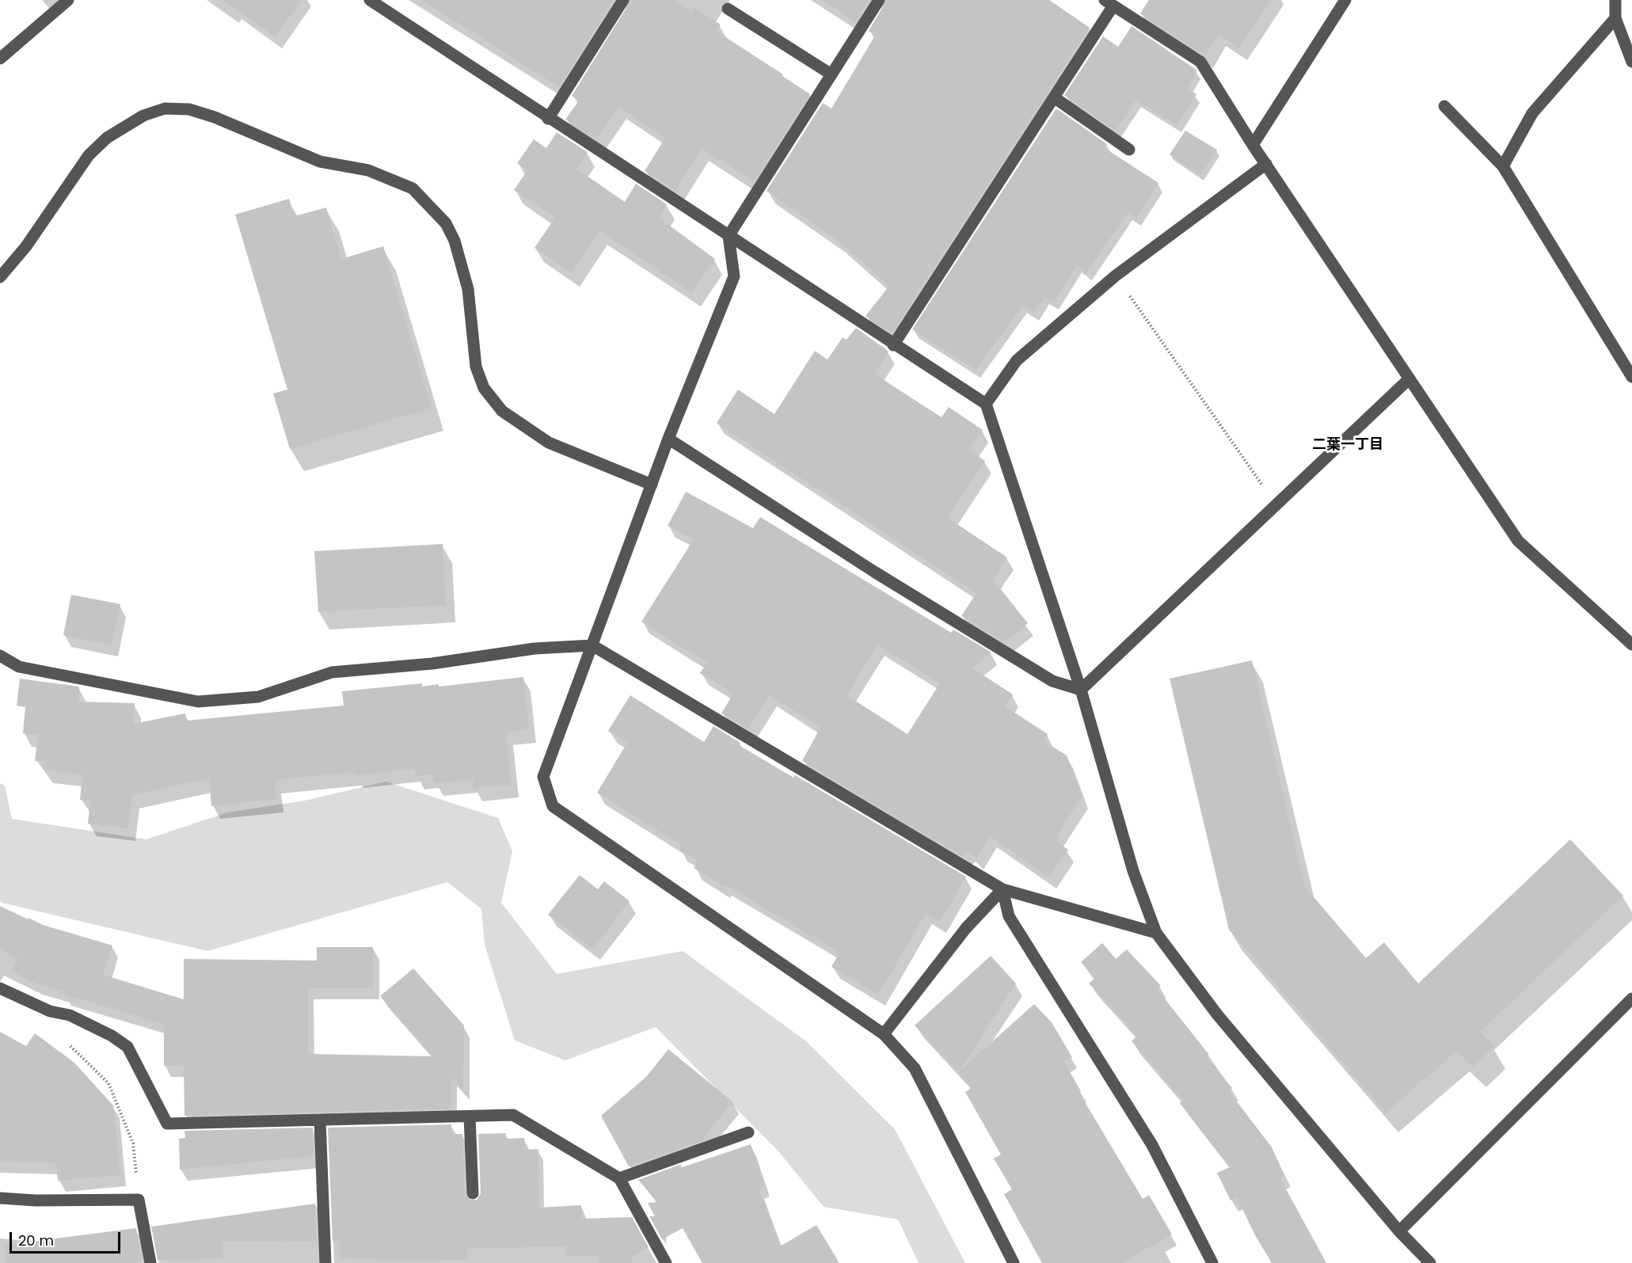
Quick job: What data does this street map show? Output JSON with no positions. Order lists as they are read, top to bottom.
{
  "districts": ["二葉一丁目"],
  "scale_bar": "20 m"
}
